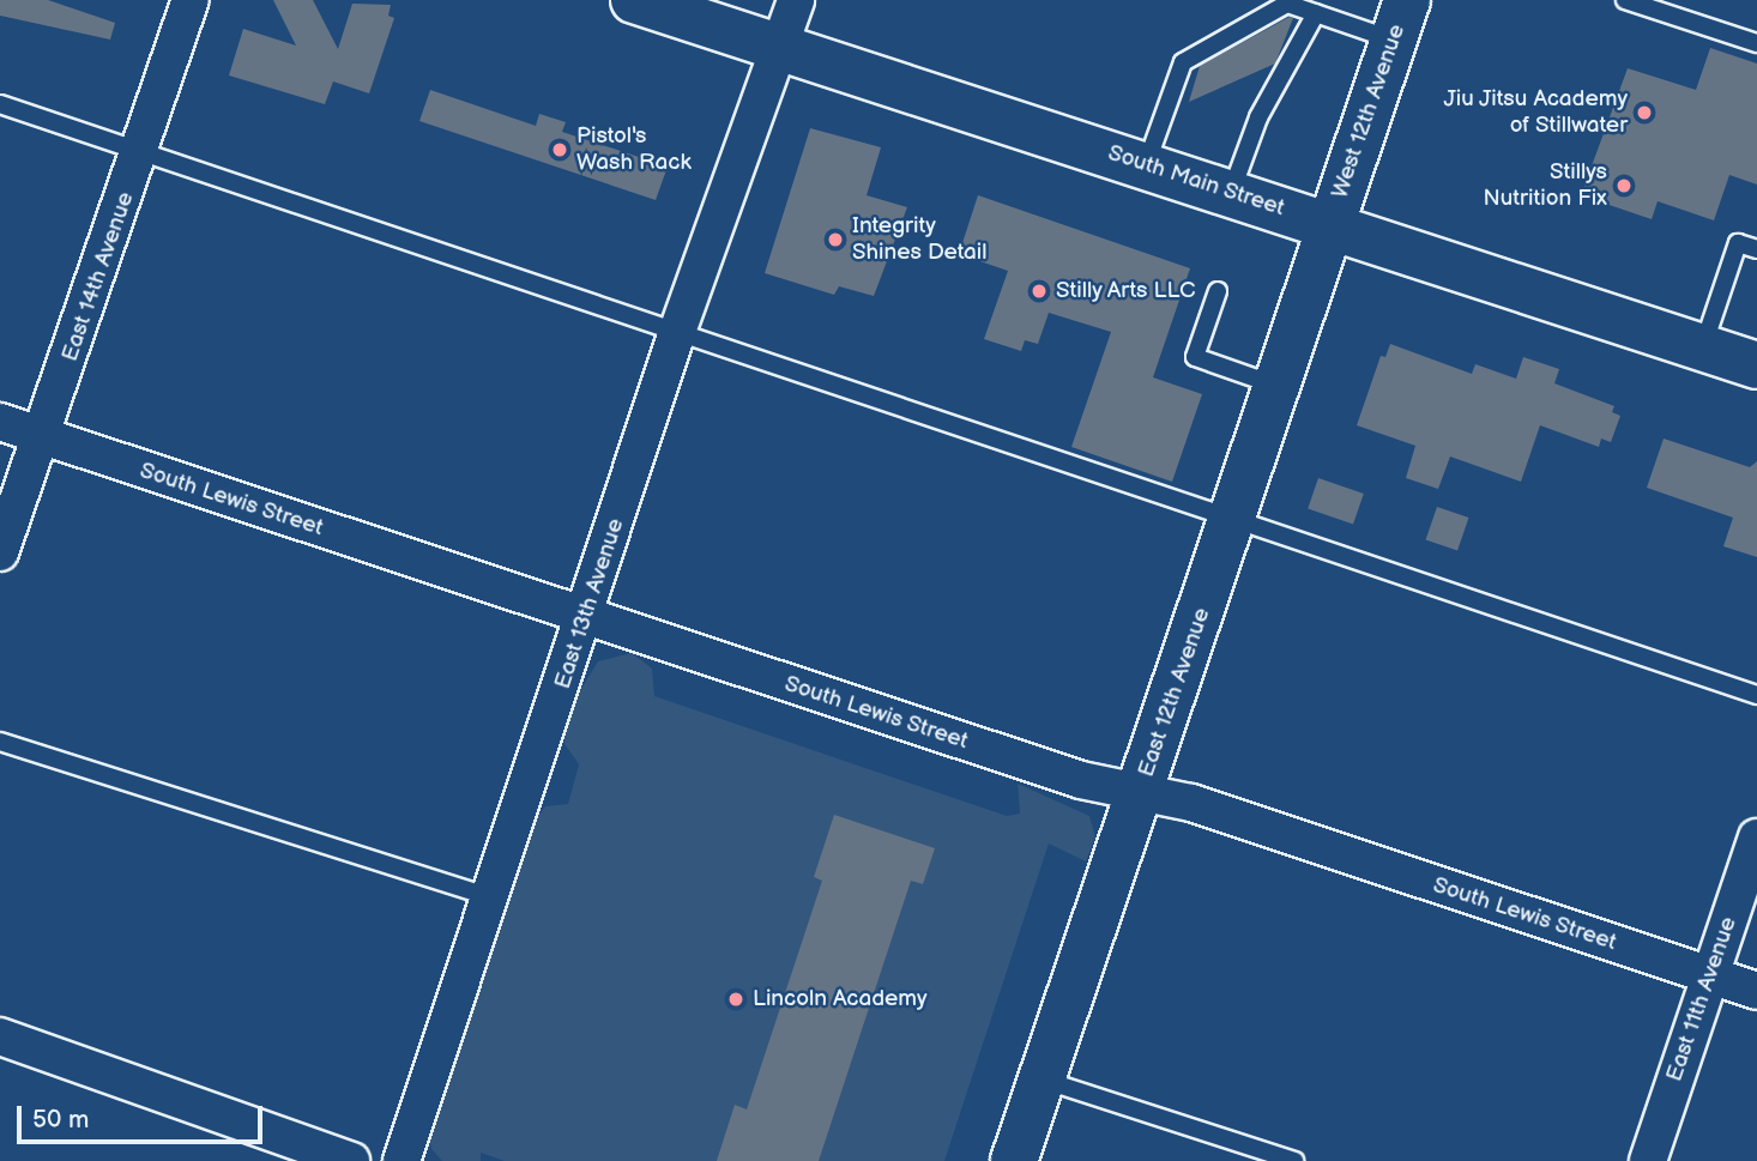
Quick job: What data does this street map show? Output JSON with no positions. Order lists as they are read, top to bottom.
{
  "streets": {
    "main road": ["West 12th Avenue", "South Main Street", "East 12th Avenue"],
    "street": [
      "East 14th Avenue",
      "South Lewis Street",
      "East 13th Avenue",
      "East 11th Avenue"
    ]
  },
  "crossings": [
    ["West 12th Avenue", "South Main Street"],
    ["West 12th Avenue", "East 12th Avenue"],
    ["South Main Street", "East 13th Avenue"],
    ["South Main Street", "East 12th Avenue"],
    ["East 14th Avenue", "South Lewis Street"],
    ["South Lewis Street", "East 13th Avenue"],
    ["South Lewis Street", "East 12th Avenue"],
    ["South Lewis Street", "East 11th Avenue"]
  ],
  "places": [
    "Jiu Jitsu Academy of Stillwater",
    "Pistol's Wash Rack",
    "Stillys Nutrition Fix",
    "Integrity Shines Detail",
    "Stilly Arts LLC",
    "Lincoln Academy"
  ],
  "scale_bar": "50 m"
}
